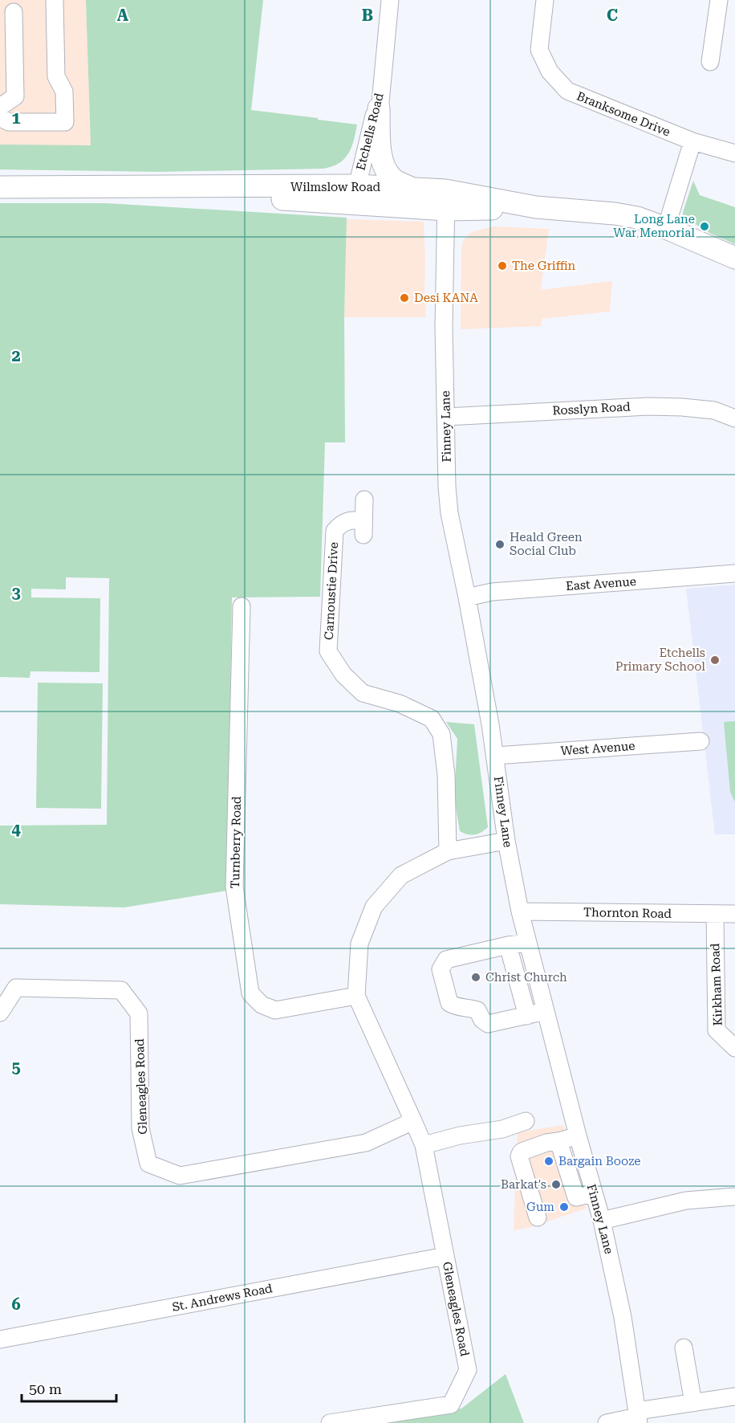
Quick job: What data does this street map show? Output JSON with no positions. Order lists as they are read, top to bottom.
{
  "streets": {
    "main road": ["Wilmslow Road"],
    "street": [
      "Branksome Drive",
      "Etchells Road",
      "Rosslyn Road",
      "Finney Lane",
      "East Avenue",
      "Carnoustie Drive",
      "West Avenue",
      "Turnberry Road",
      "Thornton Road",
      "Kirkham Road",
      "Gleneagles Road",
      "St. Andrews Road"
    ]
  },
  "crossings": [
    ["Etchells Road", "Wilmslow Road"],
    ["Wilmslow Road", "Finney Lane"],
    ["Rosslyn Road", "Finney Lane"],
    ["Finney Lane", "East Avenue"],
    ["Finney Lane", "West Avenue"],
    ["Finney Lane", "Thornton Road"],
    ["Finney Lane", "Gleneagles Road"],
    ["Carnoustie Drive", "Gleneagles Road"],
    ["Turnberry Road", "Gleneagles Road"],
    ["Thornton Road", "Kirkham Road"],
    ["Gleneagles Road", "St. Andrews Road"]
  ],
  "places": [
    "Long Lane War Memorial",
    "The Griffin",
    "Desi KANA",
    "Heald Green Social Club",
    "Etchells Primary School",
    "Christ Church",
    "Bargain Booze",
    "Barkat's",
    "Gum"
  ],
  "scale_bar": "50 m",
  "grid": {
    "columns": ["A", "B", "C"],
    "rows": [
      "1",
      "2",
      "3",
      "4",
      "5",
      "6"
    ]
  }
}
